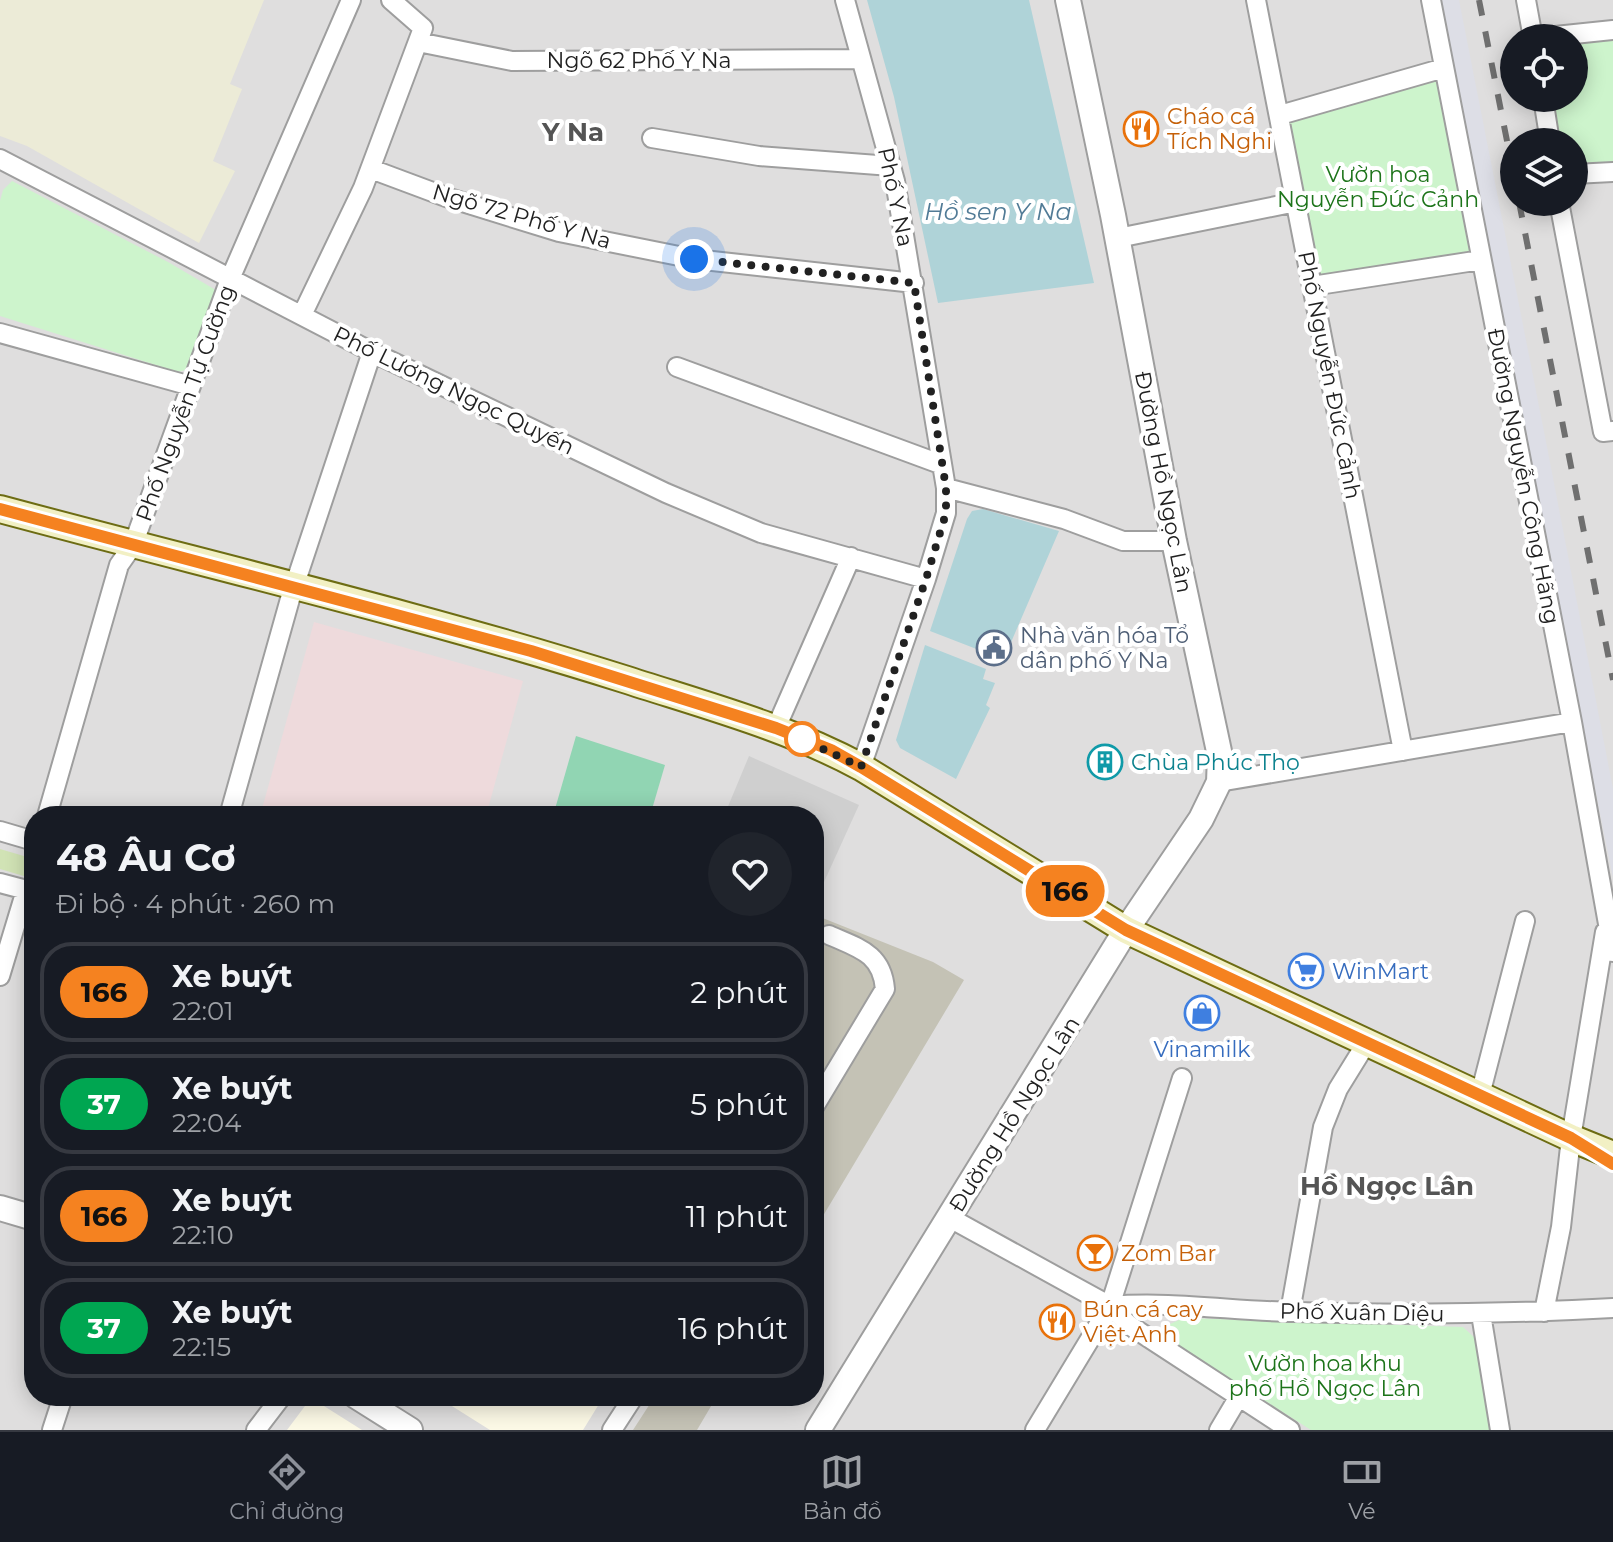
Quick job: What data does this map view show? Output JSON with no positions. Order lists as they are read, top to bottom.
{
  "streets": {
    "street": [
      "Ngõ 62 Phố Y Na",
      "Phố Y Na",
      "Ngõ 72 Phố Y Na",
      "Phố Nguyễn Đức Cảnh",
      "Phố Lương Ngọc Quyến",
      "Phố Nguyễn Tự Cường",
      "Đường Nguyễn Công Hãng",
      "Đường Hồ Ngọc Lân",
      "Phố Xuân Diệu"
    ]
  },
  "crossings": [
    ["Ngõ 62 Phố Y Na", "Phố Y Na"],
    ["Phố Y Na", "Ngõ 72 Phố Y Na"],
    ["Phố Y Na", "Phố Lương Ngọc Quyến"],
    ["Phố Lương Ngọc Quyến", "Phố Nguyễn Tự Cường"]
  ],
  "districts": ["Y Na", "Hồ Ngọc Lân"],
  "water": ["Hồ sen Y Na"],
  "parks": ["Vườn hoa Nguyễn Đức Cảnh", "Vườn hoa khu phố Hồ Ngọc Lân"],
  "places": {
    "restaurant": ["Cháo cá Tích Nghi", "Bún cá cay Việt Anh"],
    "public building": ["Nhà văn hóa Tổ dân phố Y Na"],
    "building": ["Chùa Phúc Thọ"],
    "supermarket": ["WinMart"],
    "shop": ["Vinamilk"],
    "bar": ["Zom Bar"]
  },
  "lines": ["bus line 166"],
  "page": {
    "on_map": "166",
    "heading": ["48 Âu Cơ", "Đi bộ · 4 phút · 260 m"],
    "list": [
      {
        "mark": "166",
        "name": "Xe buýt",
        "note": "22:01",
        "value": "2 phút"
      },
      {
        "mark": "37",
        "name": "Xe buýt",
        "note": "22:04",
        "value": "5 phút"
      },
      {
        "mark": "166",
        "name": "Xe buýt",
        "note": "22:10",
        "value": "11 phút"
      },
      {
        "mark": "37",
        "name": "Xe buýt",
        "note": "22:15",
        "value": "16 phút"
      }
    ],
    "tabs": ["Chỉ đường", "Bản đồ", "Vé"]
  }
}
